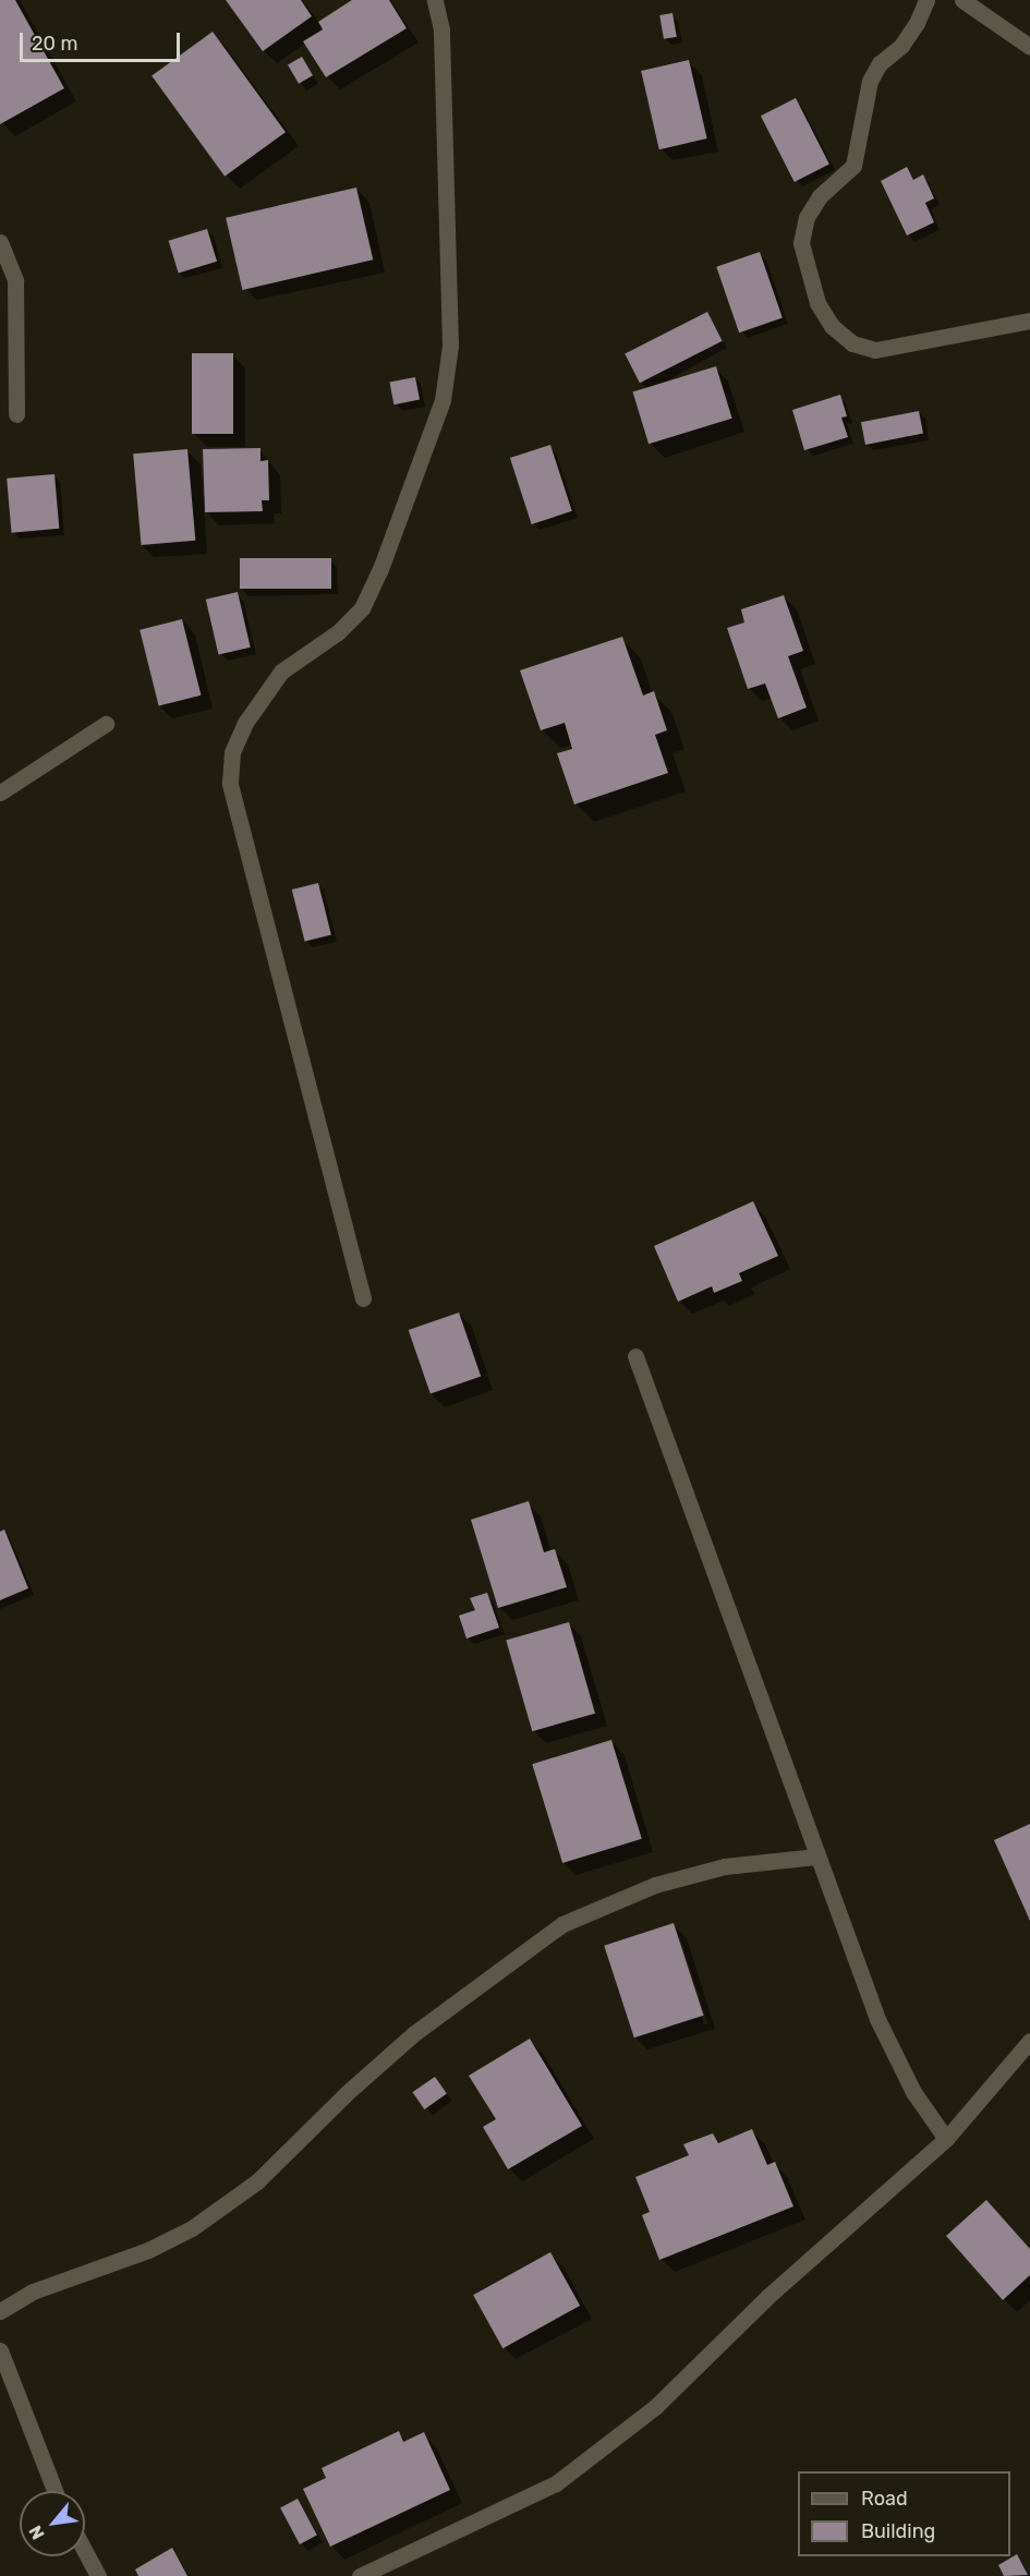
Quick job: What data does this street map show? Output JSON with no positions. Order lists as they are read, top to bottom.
{
  "legend": ["Road", "Building"],
  "scale_bar": "20 m",
  "north": "bottom left"
}
